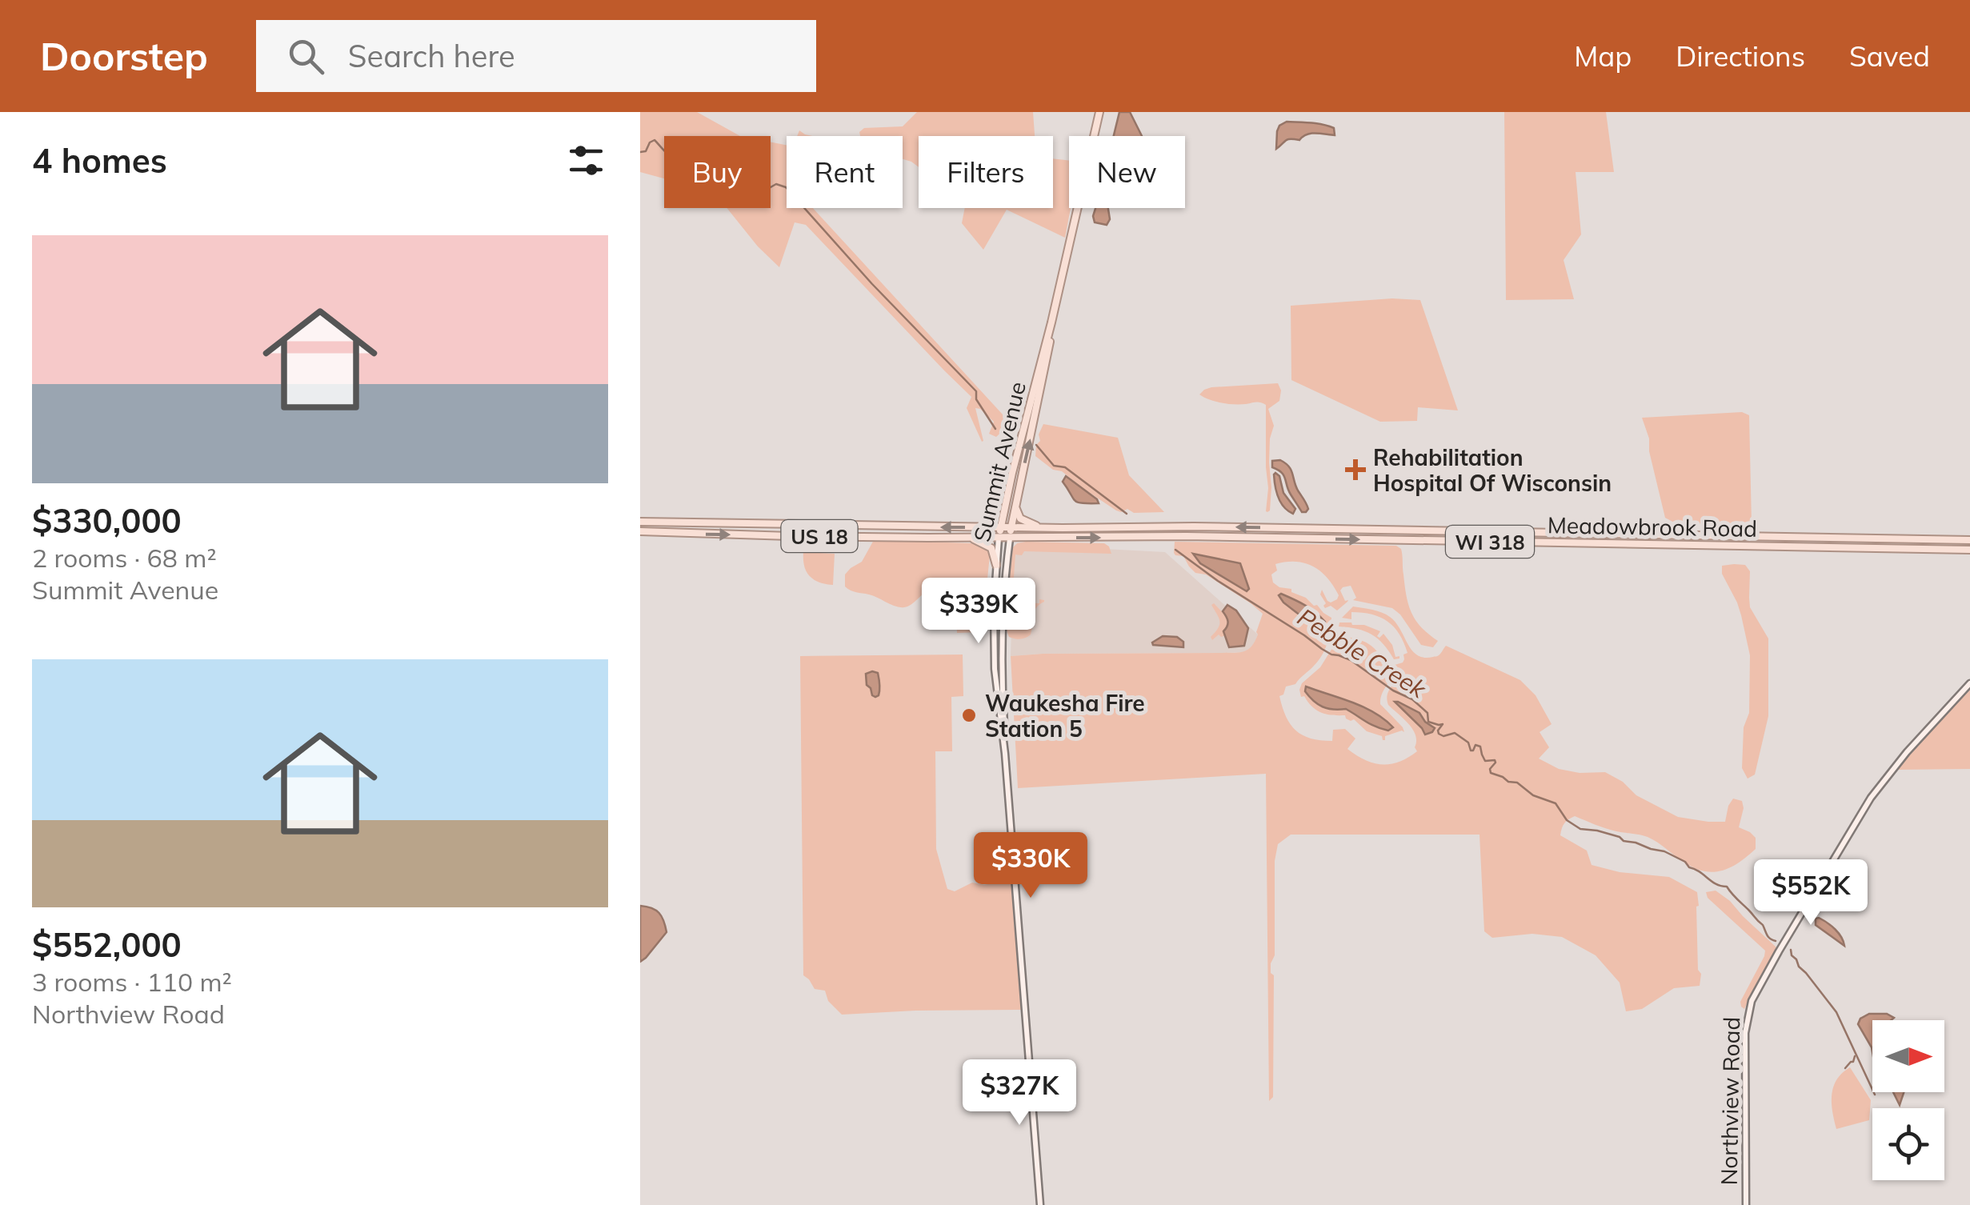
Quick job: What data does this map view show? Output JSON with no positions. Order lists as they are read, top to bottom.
{
  "streets": {
    "main road": [
      "Summit Avenue",
      "Meadowbrook Road",
      "US 18",
      "WI 318",
      "Northview Road"
    ]
  },
  "crossings": [
    ["Summit Avenue", "Meadowbrook Road"],
    ["Summit Avenue", "US 18"],
    ["Meadowbrook Road", "US 18"]
  ],
  "water": ["Pebble Creek"],
  "places": {
    "health": ["Rehabilitation Hospital Of Wisconsin"],
    "other": ["Waukesha Fire Station 5"]
  },
  "north": "right",
  "page": {
    "header": "Doorstep",
    "search": "Search here",
    "nav": ["Map", "Directions", "Saved"],
    "heading": "4 homes",
    "chip": [
      "Buy",
      "Rent",
      "Filters",
      "New"
    ],
    "list": [
      {
        "name": "$330,000",
        "note": "2 rooms · 68 m² · Summit Avenue"
      },
      {
        "name": "$552,000",
        "note": "3 rooms · 110 m² · Northview Road"
      }
    ],
    "price": [
      "$339K",
      "$330K",
      "$552K",
      "$327K"
    ]
  }
}
